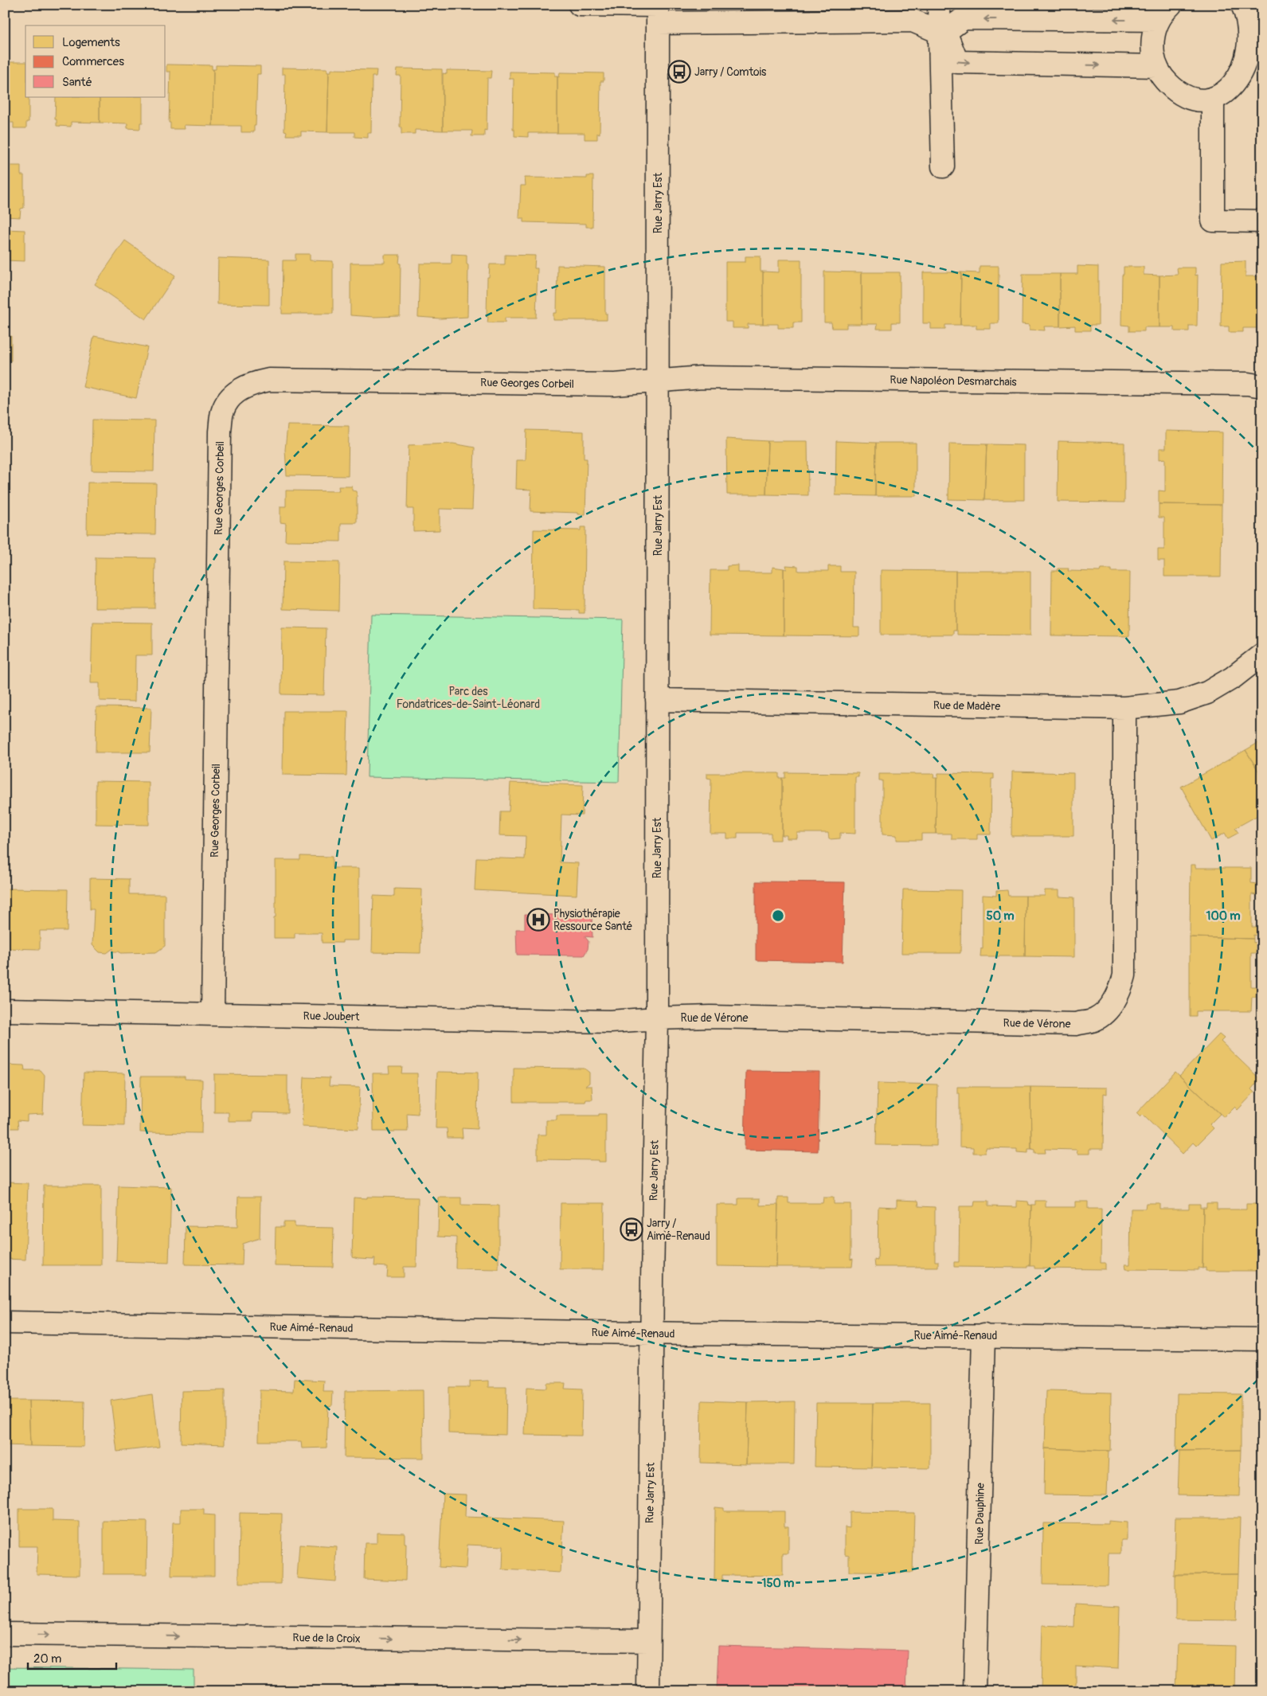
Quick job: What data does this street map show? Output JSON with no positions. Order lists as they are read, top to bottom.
{
  "streets": {
    "street": [
      "Rue Jarry Est",
      "Rue Napoléon Desmarchais",
      "Rue Georges Corbeil",
      "Rue de Madère",
      "Rue Joubert",
      "Rue de Vérone",
      "Rue Aimé-Renaud",
      "Rue Dauphine",
      "Rue de la Croix"
    ]
  },
  "crossings": [
    ["Rue Jarry Est", "Rue Napoléon Desmarchais"],
    ["Rue Jarry Est", "Rue Georges Corbeil"],
    ["Rue Jarry Est", "Rue de Madère"],
    ["Rue Jarry Est", "Rue Joubert"],
    ["Rue Jarry Est", "Rue de Vérone"],
    ["Rue Jarry Est", "Rue Aimé-Renaud"],
    ["Rue Jarry Est", "Rue de la Croix"],
    ["Rue Napoléon Desmarchais", "Rue Georges Corbeil"],
    ["Rue Georges Corbeil", "Rue Joubert"],
    ["Rue de Madère", "Rue de Vérone"],
    ["Rue Joubert", "Rue de Vérone"],
    ["Rue Aimé-Renaud", "Rue Dauphine"]
  ],
  "one_way": ["Rue de la Croix"],
  "parks": ["Parc des Fondatrices-de-Saint-Léonard"],
  "places": {
    "bus stop": ["Jarry / Comtois", "Jarry / Aimé-Renaud"],
    "hospital": ["Physiothérapie Ressource Santé"]
  },
  "legend": ["Logements", "Commerces", "Santé"],
  "scale_bar": "20 m",
  "rings": ["50 m", "100 m", "150 m"]
}
